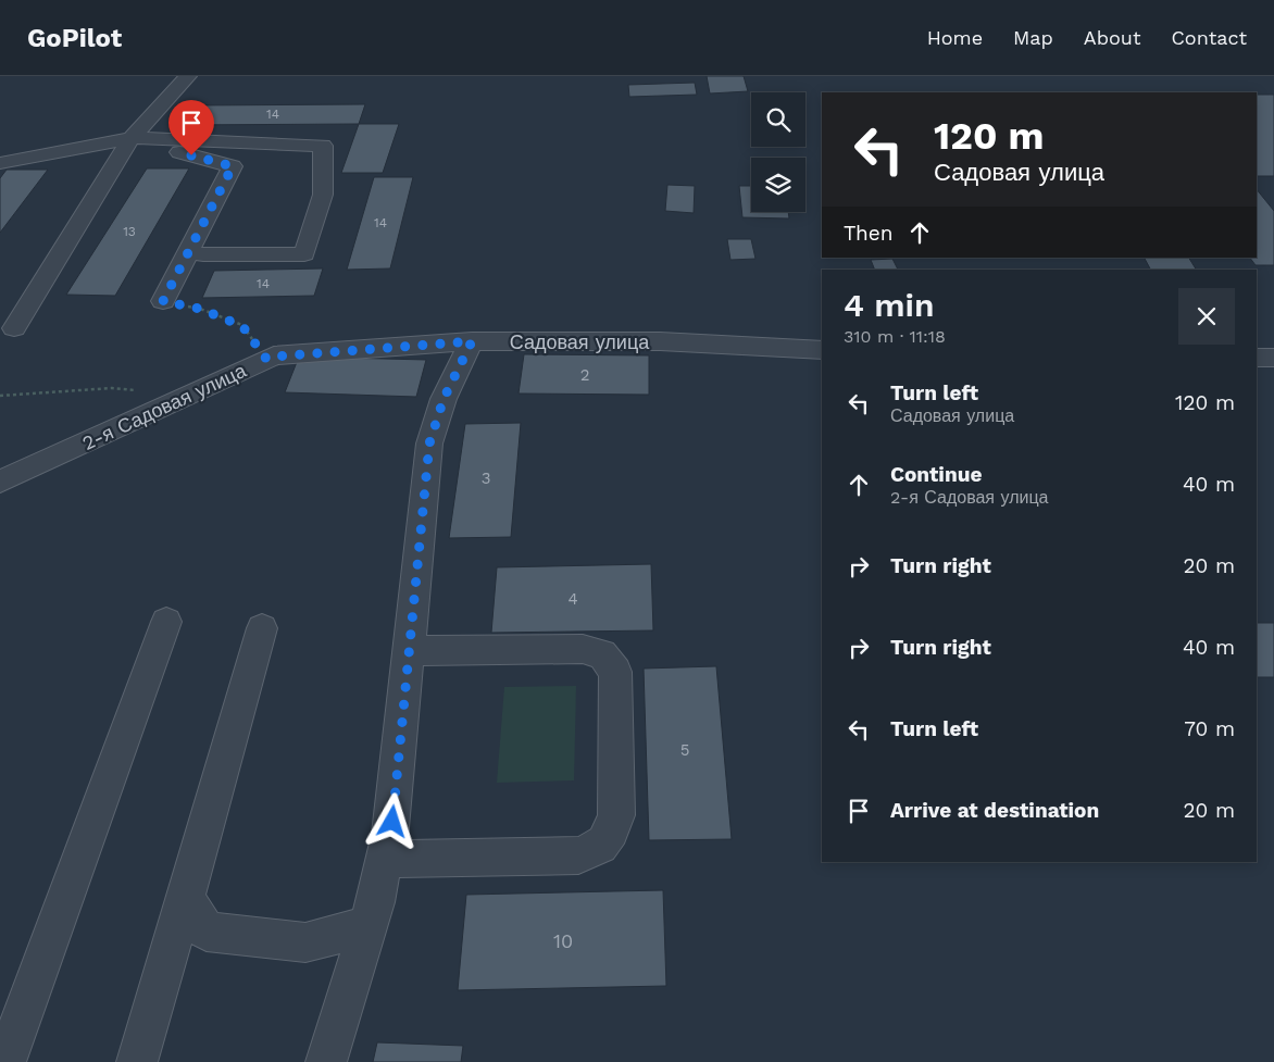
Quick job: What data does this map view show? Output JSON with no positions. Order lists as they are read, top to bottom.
{
  "streets": {
    "street": ["Садовая улица", "2-я Садовая улица"]
  },
  "crossings": [
    ["Садовая улица", "2-я Садовая улица"]
  ],
  "house_numbers": [
    "14",
    "14",
    "13",
    "14",
    "2",
    "3",
    "4",
    "5",
    "10"
  ],
  "page": {
    "header": "GoPilot",
    "nav": [
      "Home",
      "Map",
      "About",
      "Contact"
    ],
    "turn": ["120 m", "Садовая улица"],
    "then": "Then",
    "heading": ["4 min", "310 m · 11:18"],
    "list": [
      {
        "name": "Turn left",
        "note": "Садовая улица",
        "value": "120 m"
      },
      {
        "name": "Continue",
        "note": "2-я Садовая улица",
        "value": "40 m"
      },
      {
        "name": "Turn right",
        "value": "20 m"
      },
      {
        "name": "Turn right",
        "value": "40 m"
      },
      {
        "name": "Turn left",
        "value": "70 m"
      },
      {
        "name": "Arrive at destination",
        "value": "20 m"
      }
    ]
  }
}
